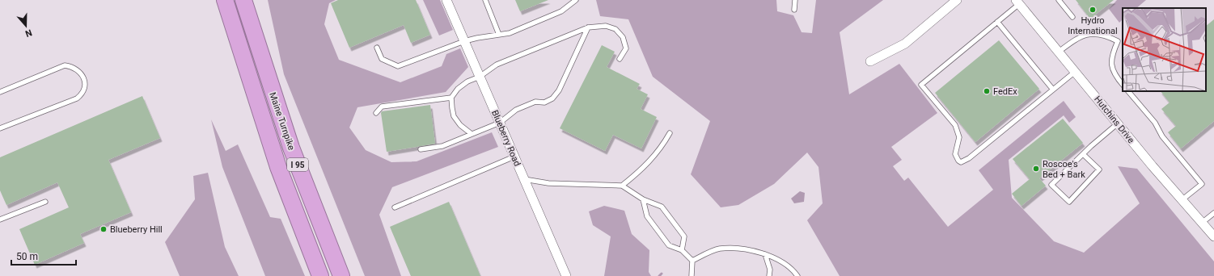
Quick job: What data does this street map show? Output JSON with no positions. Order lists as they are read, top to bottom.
{
  "streets": {
    "highway": ["Maine Turnpike", "I 95"],
    "street": ["Hutchins Drive", "Blueberry Road"]
  },
  "places": [
    "Hydro International",
    "FedEx",
    "Roscoe's Bed + Bark",
    "Blueberry Hill"
  ],
  "scale_bar": "50 m",
  "north": "bottom"
}
